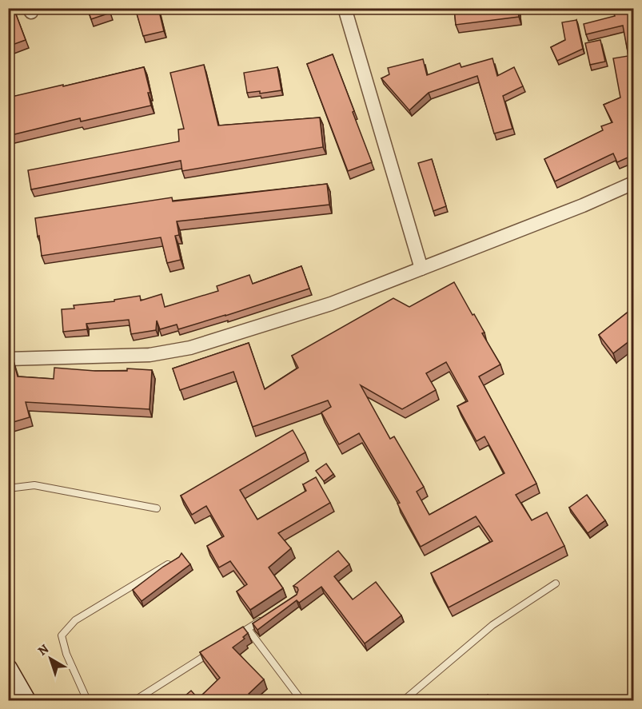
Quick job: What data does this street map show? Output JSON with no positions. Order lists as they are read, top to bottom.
{
  "north": "top left"
}
